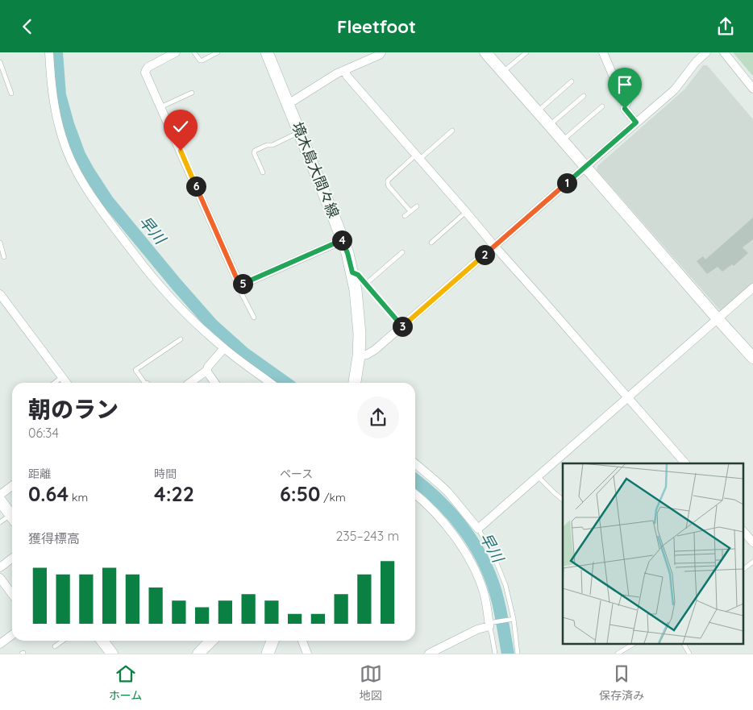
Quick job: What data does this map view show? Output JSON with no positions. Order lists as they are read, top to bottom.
{
  "streets": {
    "main road": ["境木島大間々線"]
  },
  "water": ["早川"],
  "page": {
    "header": "Fleetfoot",
    "pins": [
      "1",
      "6",
      "4",
      "2",
      "5",
      "3"
    ],
    "heading": ["朝のラン", "06:34"],
    "stats": [
      ["距離", "0.64 km"],
      ["時間", "4:22"],
      ["ペース", "6:50 /km"]
    ],
    "chart": ["獲得標高", "235–243 m"],
    "tabs": ["ホーム", "地図", "保存済み"]
  }
}
